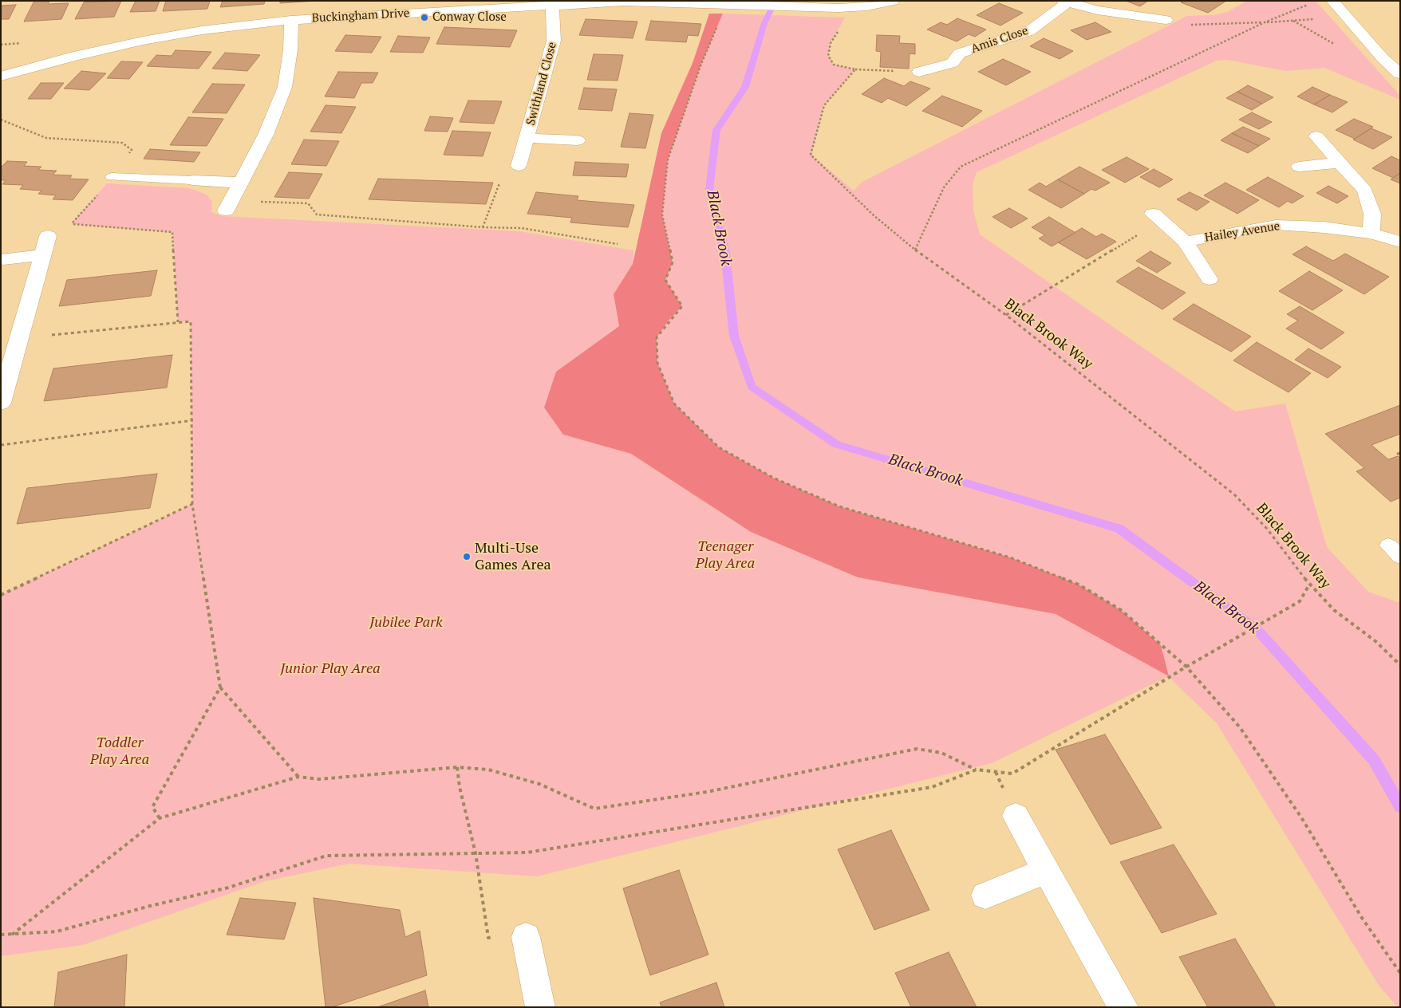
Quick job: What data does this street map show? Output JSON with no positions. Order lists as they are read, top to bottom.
{
  "streets": {
    "street": [
      "Buckingham Drive",
      "Amis Close",
      "Swithland Close",
      "Hailey Avenue"
    ],
    "path": ["Black Brook Way"]
  },
  "crossings": [
    ["Buckingham Drive", "Swithland Close"]
  ],
  "water": ["Black Brook"],
  "parks": [
    "Teenager Play Area",
    "Jubilee Park",
    "Junior Play Area",
    "Toddler Play Area"
  ],
  "places": ["Conway Close", "Multi-Use Games Area"]
}
